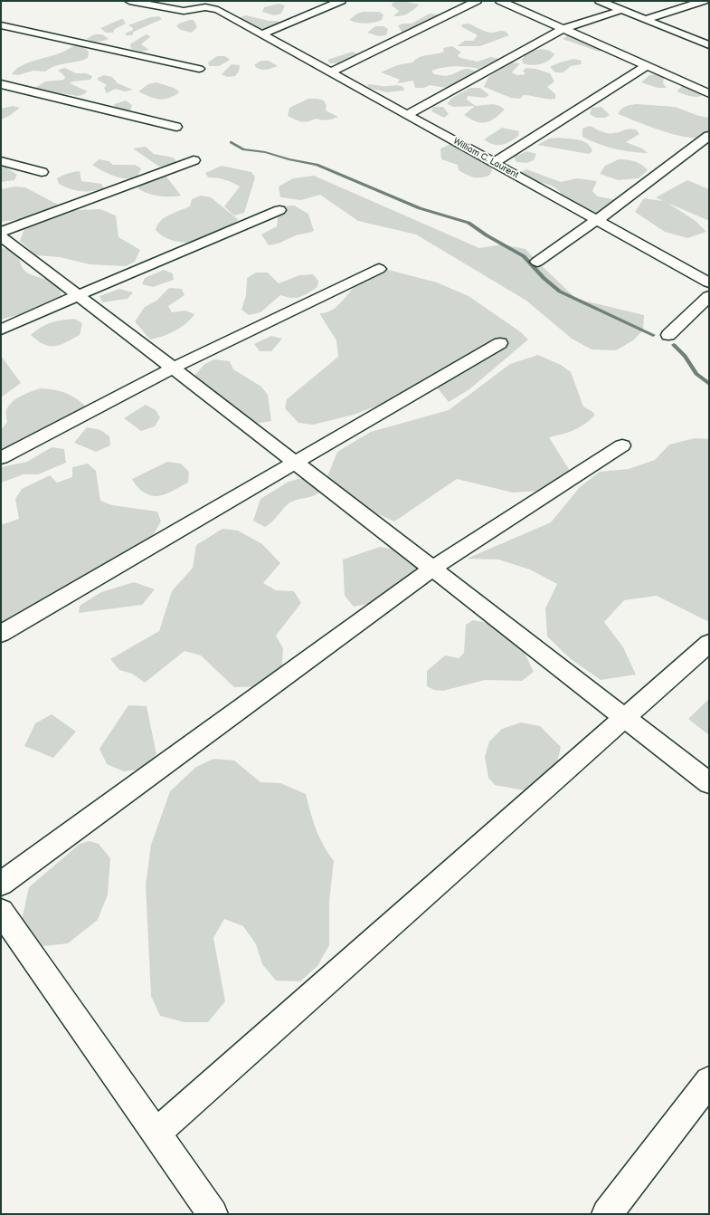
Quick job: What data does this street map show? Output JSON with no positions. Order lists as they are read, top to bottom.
{
  "streets": {
    "street": ["William C. Laurent"]
  }
}
